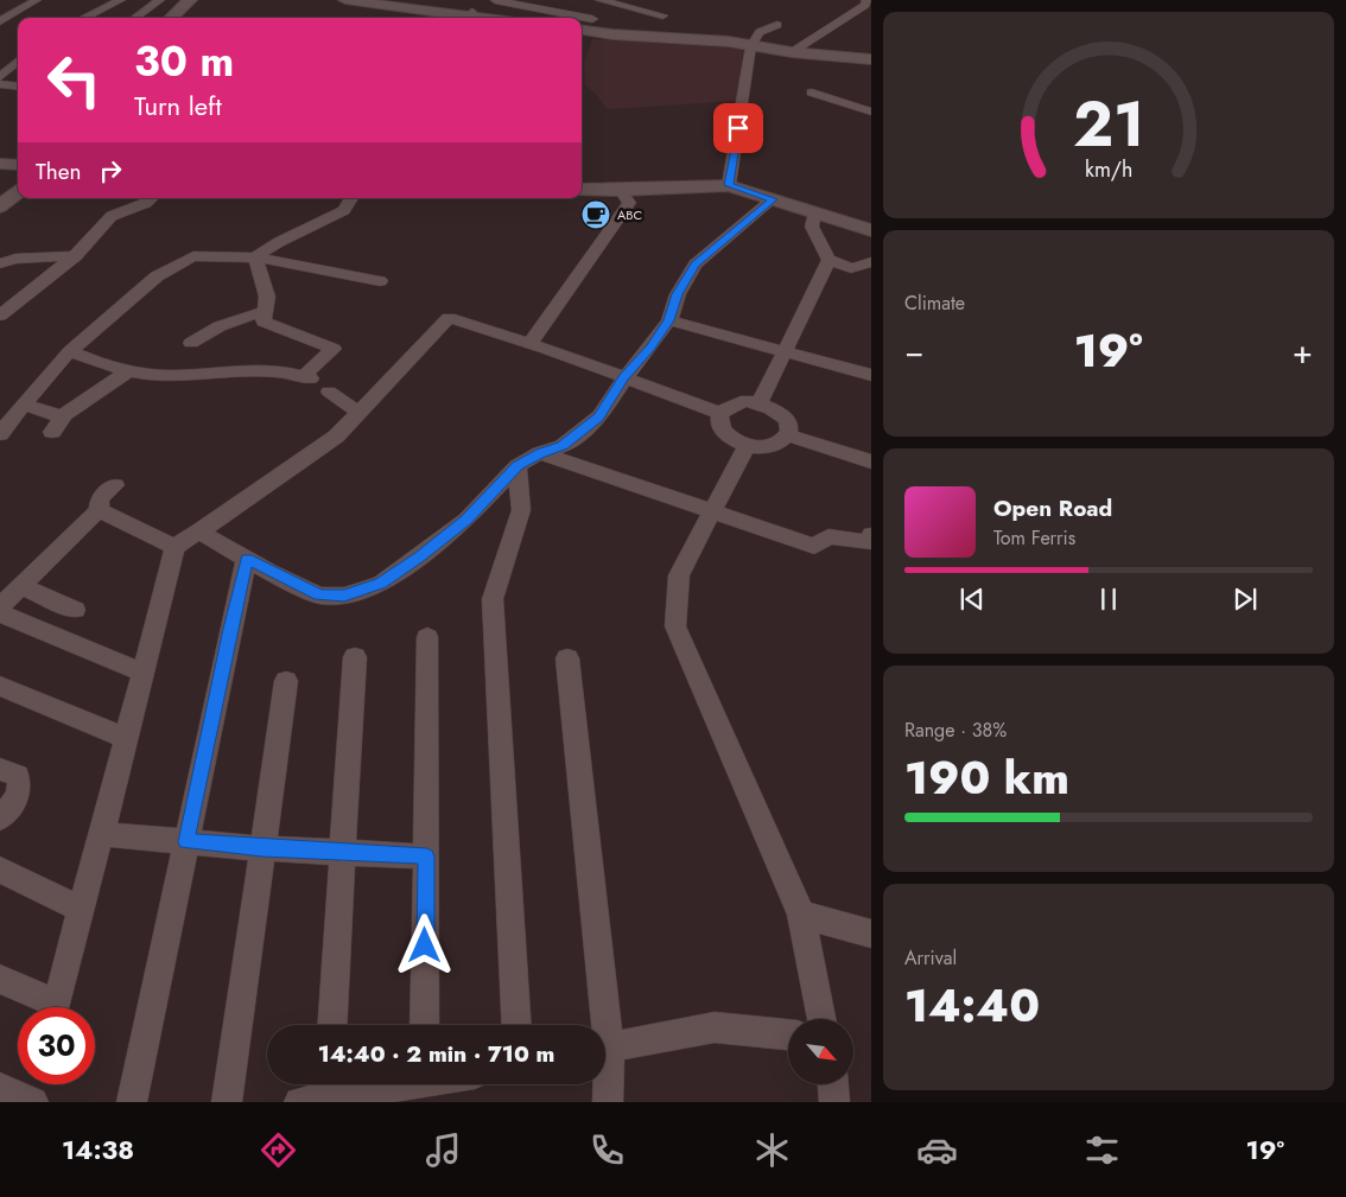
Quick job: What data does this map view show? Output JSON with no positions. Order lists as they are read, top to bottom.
{
  "places": {
    "cafe": ["ABC"]
  },
  "north": "bottom right",
  "page": {
    "turn": ["30 m", "Turn left"],
    "then": "Then",
    "tile": [
      "Climate",
      ["Range · 38%", "190 km"],
      ["Arrival", "14:40"]
    ],
    "heat": ["−", "19°", "+"],
    "song": ["Open Road", "Tom Ferris"],
    "limit": "30",
    "trip": "14:40 · 2 min · 710 m",
    "tabs": ["14:38", "19°"],
    "gauge": ["21", "km/h"]
  }
}
